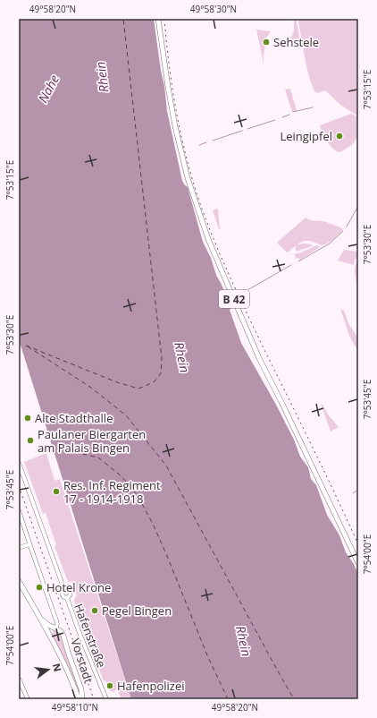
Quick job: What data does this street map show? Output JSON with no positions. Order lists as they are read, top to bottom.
{
  "streets": {
    "main road": ["B 42", "Vorstadt"],
    "street": ["Hafenstraße"]
  },
  "water": ["Rhein", "Nahe"],
  "places": [
    "Sehstele",
    "Leingipfel",
    "Alte Stadthalle",
    "Paulaner Biergarten am Palais Bingen",
    "Res. Inf. Regiment 17 - 1914-1918",
    "Hotel Krone",
    "Pegel Bingen",
    "Hafenpolizei"
  ],
  "north": "right",
  "coordinates": [
    "49°58'20\"N",
    "49°58'30\"N",
    "7°53'15\"E",
    "7°53'30\"E",
    "7°53'45\"E",
    "7°54'00\"E",
    "49°58'10\"N"
  ]
}
